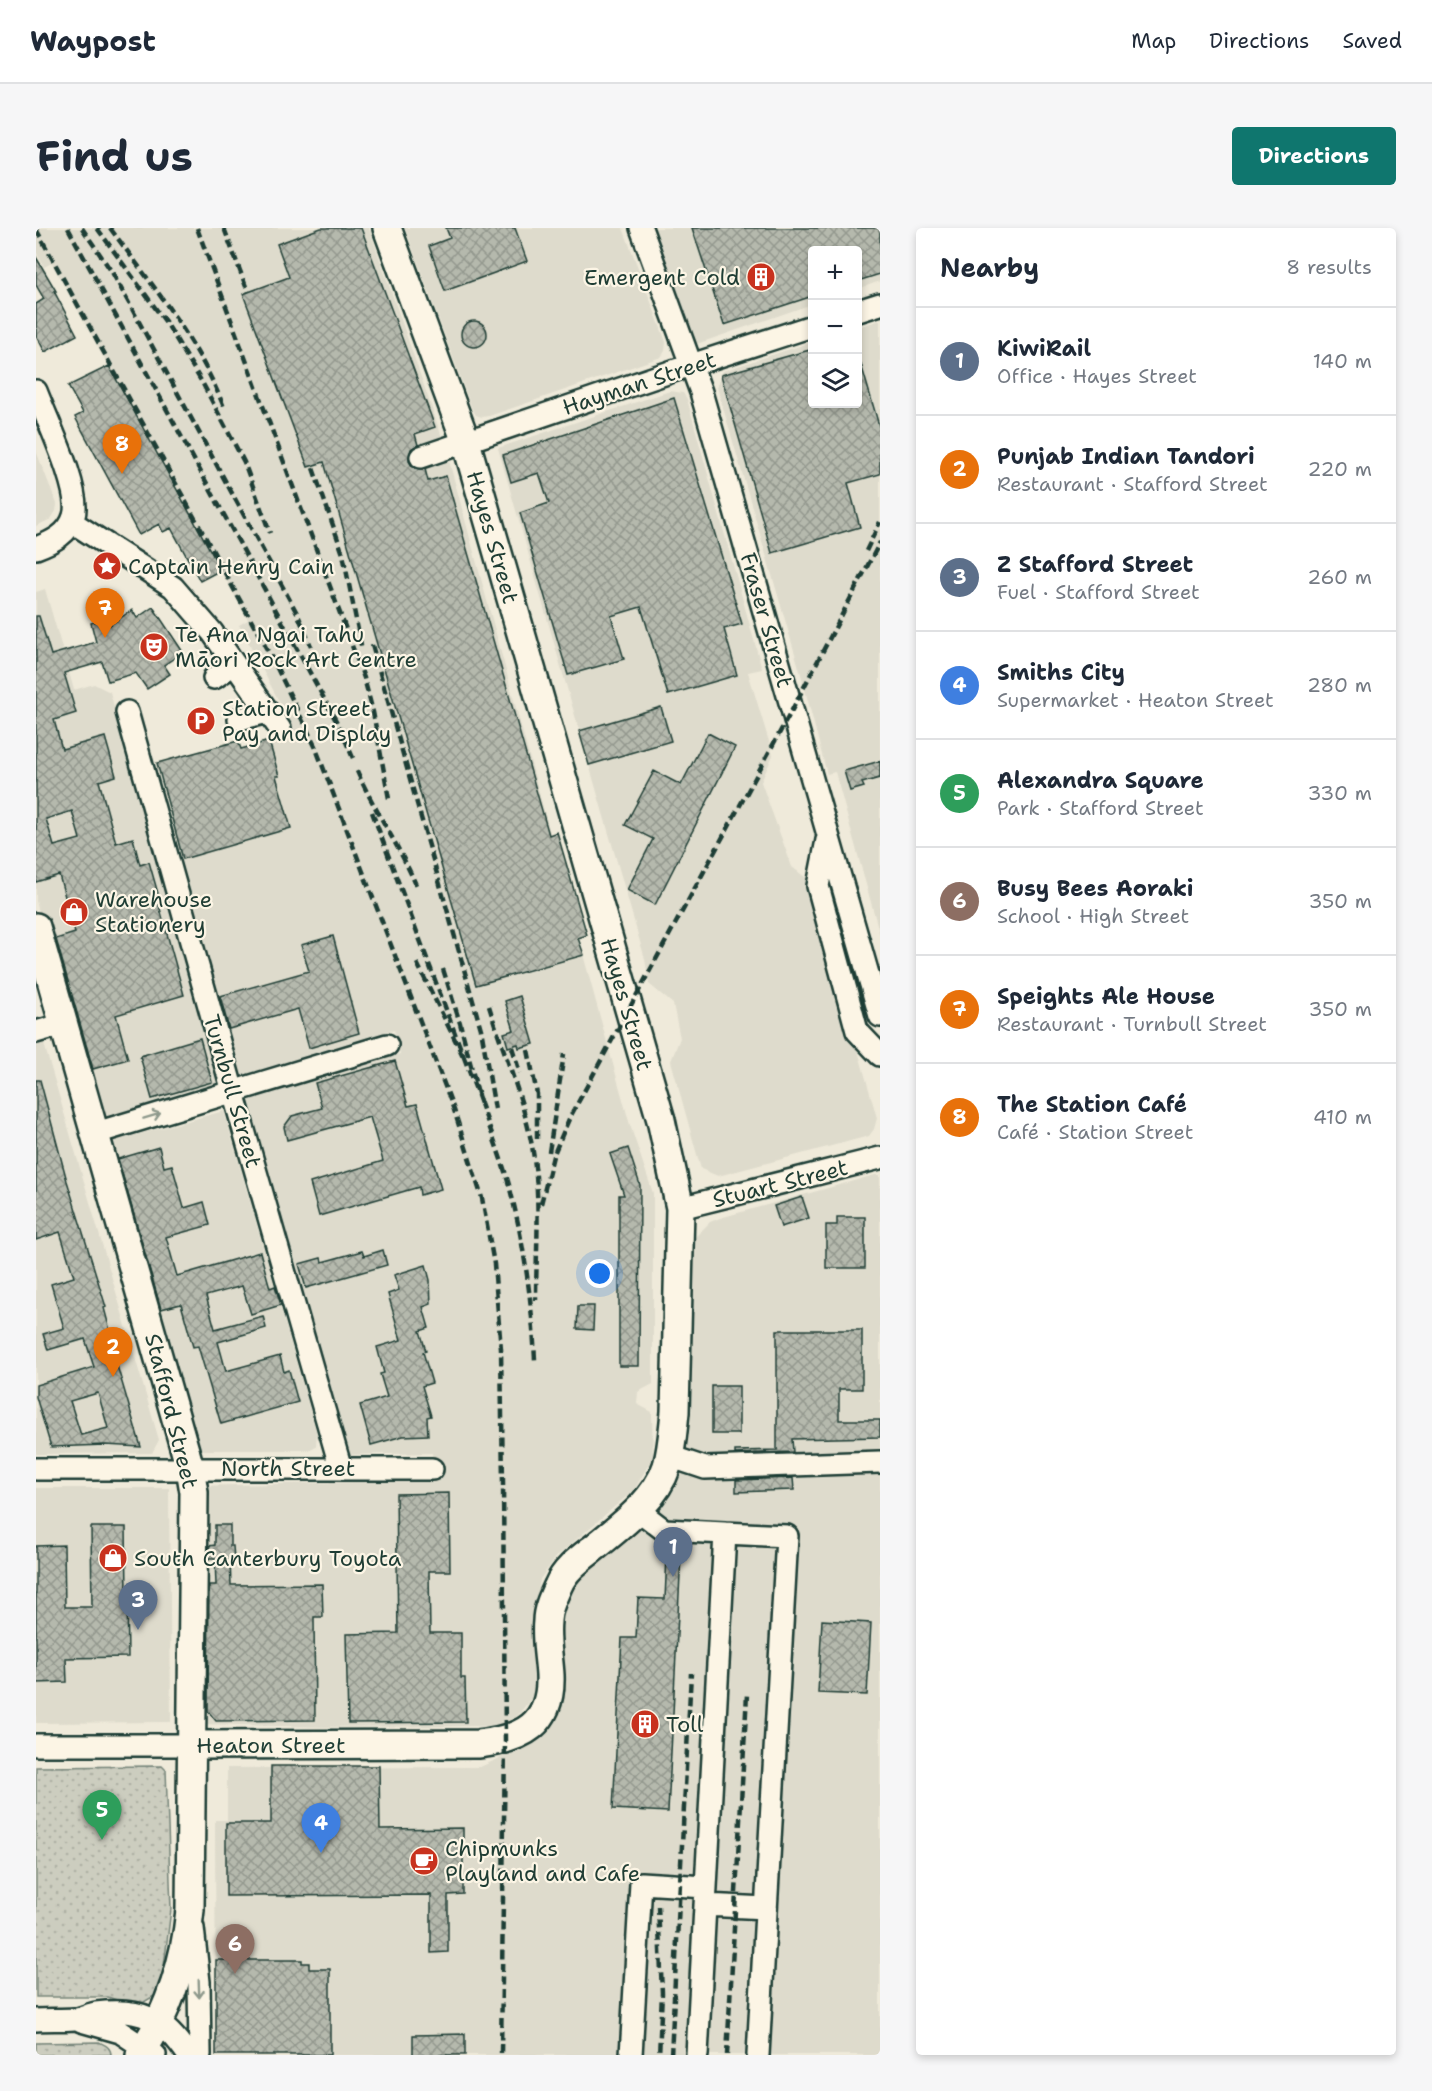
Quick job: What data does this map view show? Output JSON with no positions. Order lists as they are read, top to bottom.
{
  "streets": {
    "main road": ["Hayes Street", "Stafford Street", "Heaton Street"],
    "street": [
      "Hayman Street",
      "Fraser Street",
      "Turnbull Street",
      "Stuart Street",
      "North Street"
    ]
  },
  "crossings": [
    ["Hayman Street", "Hayes Street"],
    ["Hayman Street", "Fraser Street"],
    ["Hayes Street", "Stuart Street"],
    ["Hayes Street", "Heaton Street"],
    ["Turnbull Street", "North Street"],
    ["Stafford Street", "North Street"],
    ["Stafford Street", "Heaton Street"]
  ],
  "places": {
    "building": ["Emergent Cold", "Toll"],
    "place": ["Captain Henry Cain"],
    "theatre": ["Te Ana Ngai Tahu Māori Rock Art Centre"],
    "parking": ["Station Street Pay and Display"],
    "shop": ["Warehouse Stationery", "South Canterbury Toyota"],
    "cafe": ["Chipmunks Playland and Cafe"]
  },
  "page": {
    "header": "Waypost",
    "nav": ["Map", "Directions", "Saved"],
    "buttons": "Directions",
    "title": "Find us",
    "heading": ["Nearby", "8 results"],
    "map_buttons": ["+", "−"],
    "list": [
      {
        "mark": "1",
        "name": "KiwiRail",
        "note": "Office · Hayes Street",
        "value": "140 m"
      },
      {
        "mark": "2",
        "name": "Punjab Indian Tandori",
        "note": "Restaurant · Stafford Street",
        "value": "220 m"
      },
      {
        "mark": "3",
        "name": "Z Stafford Street",
        "note": "Fuel · Stafford Street",
        "value": "260 m"
      },
      {
        "mark": "4",
        "name": "Smiths City",
        "note": "Supermarket · Heaton Street",
        "value": "280 m"
      },
      {
        "mark": "5",
        "name": "Alexandra Square",
        "note": "Park · Stafford Street",
        "value": "330 m"
      },
      {
        "mark": "6",
        "name": "Busy Bees Aoraki",
        "note": "School · High Street",
        "value": "350 m"
      },
      {
        "mark": "7",
        "name": "Speights Ale House",
        "note": "Restaurant · Turnbull Street",
        "value": "350 m"
      },
      {
        "mark": "8",
        "name": "The Station Café",
        "note": "Café · Station Street",
        "value": "410 m"
      }
    ],
    "pins": [
      "8",
      "7",
      "2",
      "1",
      "3",
      "5",
      "4",
      "6"
    ]
  }
}
